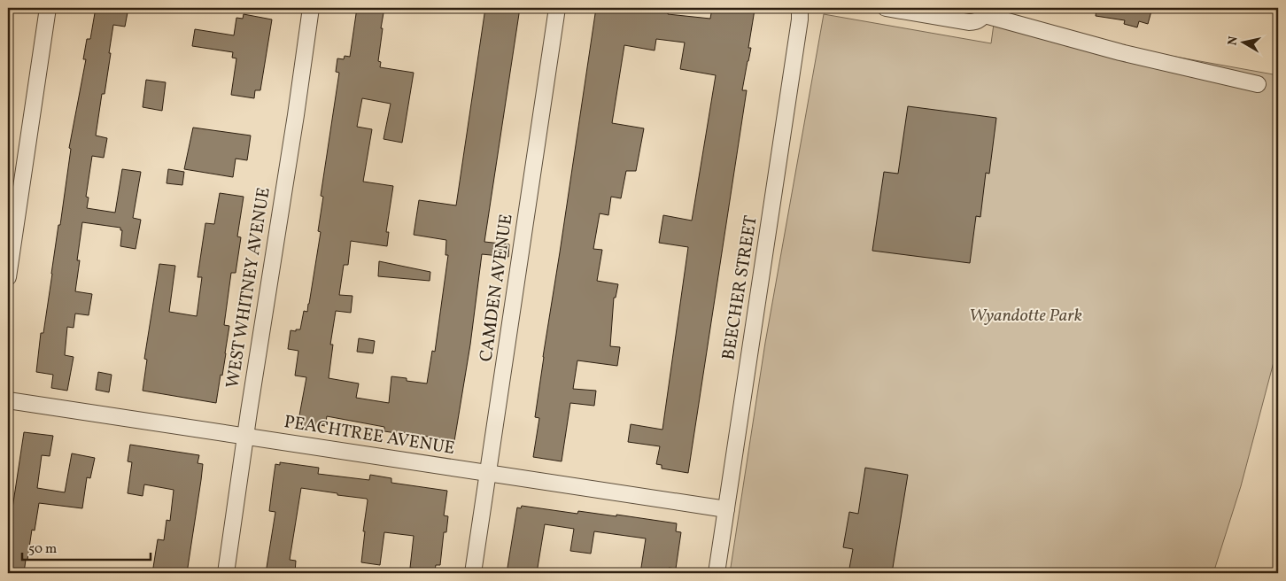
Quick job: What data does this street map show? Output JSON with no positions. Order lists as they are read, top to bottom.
{
  "streets": {
    "street": [
      "WEST WHITNEY AVENUE",
      "CAMDEN AVENUE",
      "BEECHER STREET",
      "PEACHTREE AVENUE"
    ]
  },
  "crossings": [
    ["WEST WHITNEY AVENUE", "PEACHTREE AVENUE"],
    ["CAMDEN AVENUE", "PEACHTREE AVENUE"],
    ["BEECHER STREET", "PEACHTREE AVENUE"]
  ],
  "parks": ["Wyandotte Park"],
  "scale_bar": "50 m",
  "north": "left"
}
